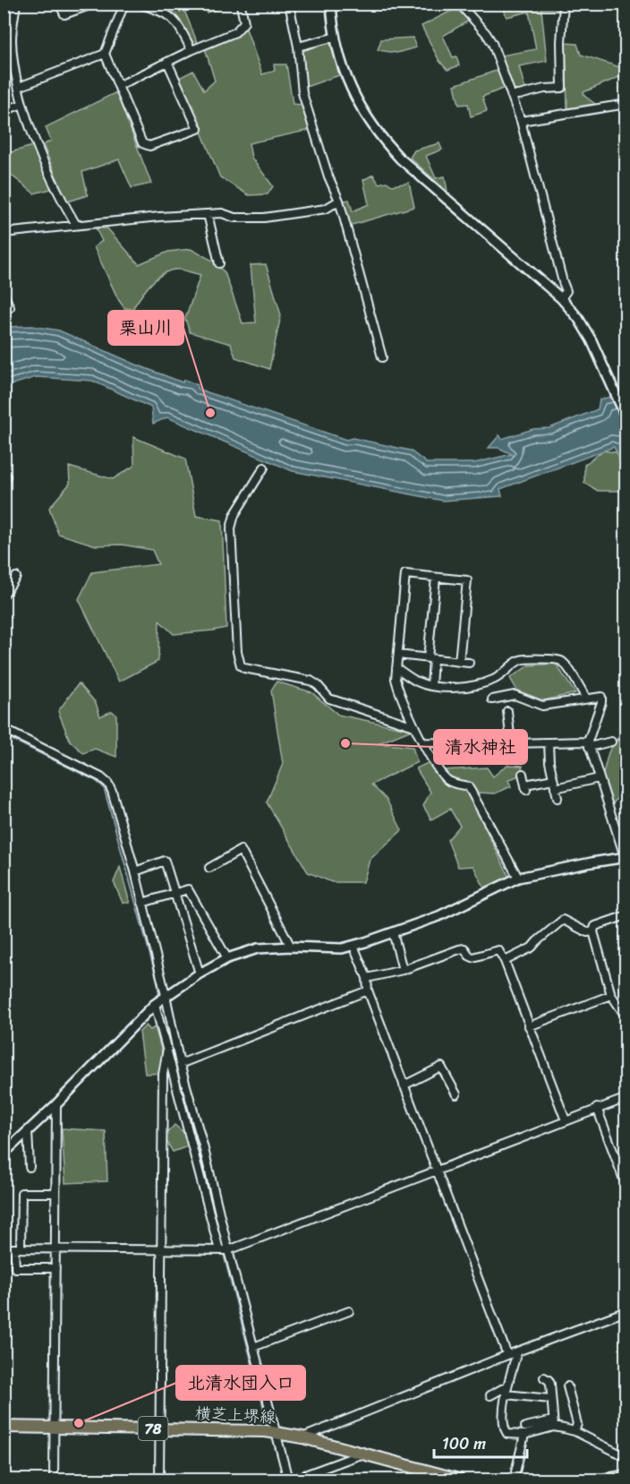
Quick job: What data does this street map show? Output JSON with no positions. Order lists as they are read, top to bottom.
{
  "streets": {
    "main road": ["横芝上堺線", "78"]
  },
  "places": ["栗山川", "清水神社", "北清水団入口"],
  "scale_bar": "100 m"
}
